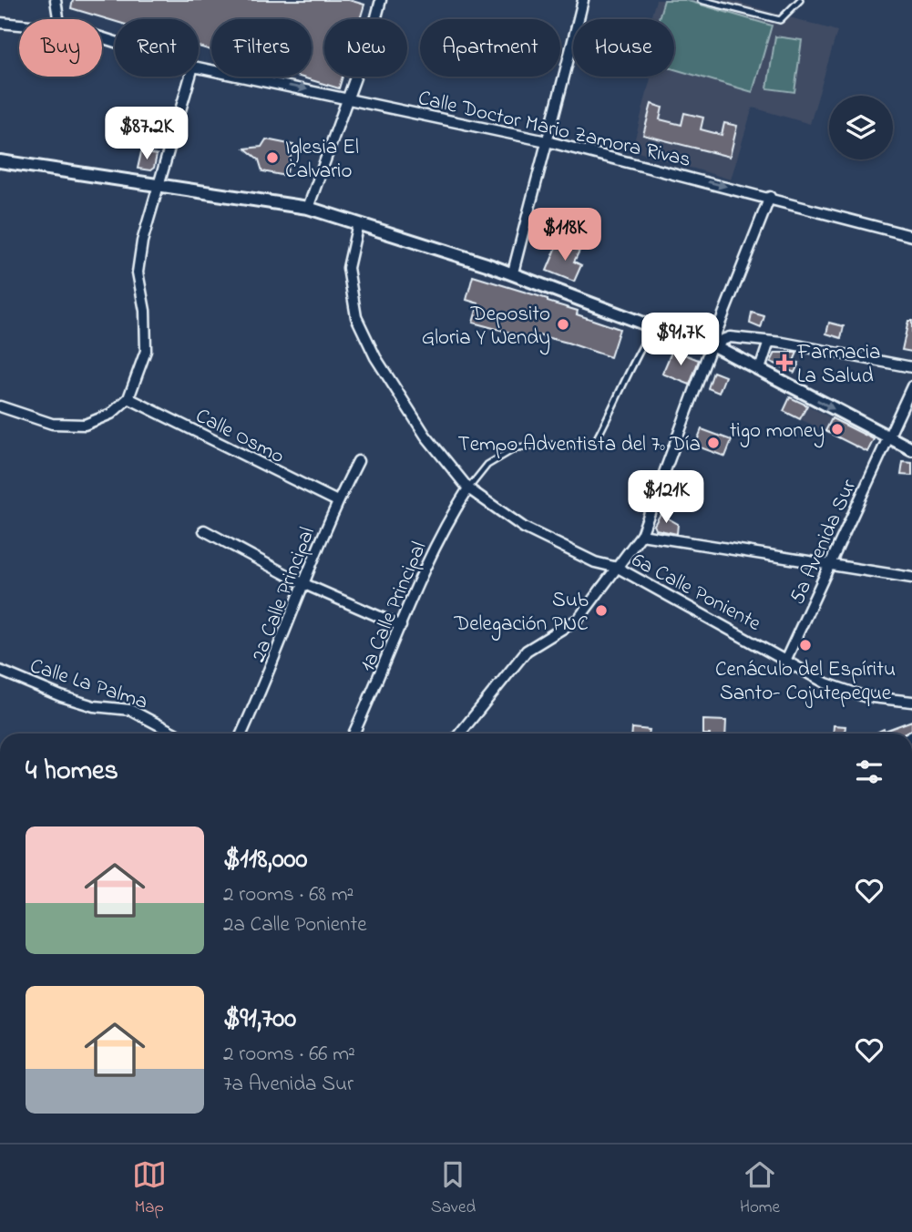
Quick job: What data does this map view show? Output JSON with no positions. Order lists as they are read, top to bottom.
{
  "streets": {
    "street": [
      "Calle Doctor Mario Zamora Rivas",
      "Calle Osmo",
      "5a Avenida Sur",
      "6a Calle Poniente",
      "2a Calle Principal",
      "1a Calle Principal",
      "Calle La Palma"
    ]
  },
  "crossings": [
    ["Calle Osmo", "2a Calle Principal"],
    ["5a Avenida Sur", "6a Calle Poniente"],
    ["6a Calle Poniente", "1a Calle Principal"]
  ],
  "one_way": ["Calle Doctor Mario Zamora Rivas"],
  "places": {
    "other": [
      "Iglesia El Calvario",
      "Deposito Gloria Y Wendy",
      "tigo money",
      "Tempo Adventista del 7º Día",
      "Sub Delegación PNC",
      "Cenáculo del Espíritu Santo- Cojutepeque"
    ],
    "health": ["Farmacia La Salud"]
  },
  "page": {
    "chip": [
      "Buy",
      "Rent",
      "Filters",
      "New",
      "Apartment",
      "House"
    ],
    "price": [
      "$87.2K",
      "$118K",
      "$91.7K",
      "$121K"
    ],
    "heading": "4 homes",
    "list": [
      {
        "name": "$118,000",
        "note": "2 rooms · 68 m² · 2a Calle Poniente"
      },
      {
        "name": "$91,700",
        "note": "2 rooms · 66 m² · 7a Avenida Sur"
      }
    ],
    "tabs": ["Map", "Saved", "Home"]
  }
}
